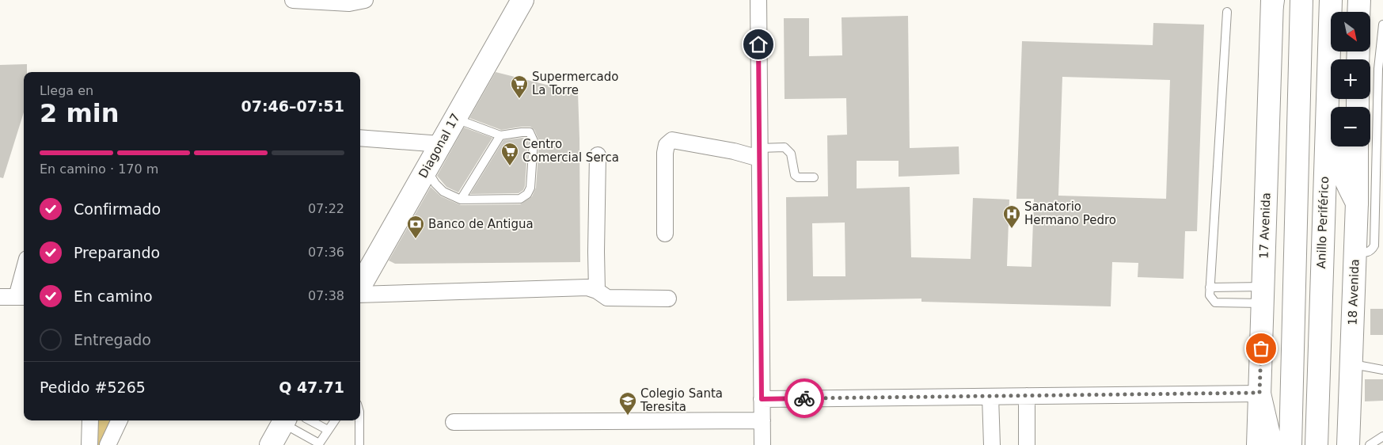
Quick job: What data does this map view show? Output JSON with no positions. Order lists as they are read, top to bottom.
{
  "streets": {
    "main road": [
      "Diagonal 17",
      "Anillo Periférico",
      "17 Avenida",
      "18 Avenida"
    ]
  },
  "places": {
    "supermarket": ["Supermercado La Torre", "Centro Comercial Serca"],
    "hospital": ["Sanatorio Hermano Pedro"],
    "bank": ["Banco de Antigua"],
    "school or university": ["Colegio Santa Teresita"]
  },
  "north": "bottom right",
  "page": {
    "map_buttons": ["+", "−"],
    "heading": ["2 min", "Llega en", "07:46–07:51"],
    "panel": ["Pedido #5265", "Q 47.71"],
    "bar": "En camino · 170 m",
    "list": [
      ["Confirmado", "07:22"],
      ["Preparando", "07:36"],
      ["En camino", "07:38"],
      "Entregado"
    ]
  }
}
